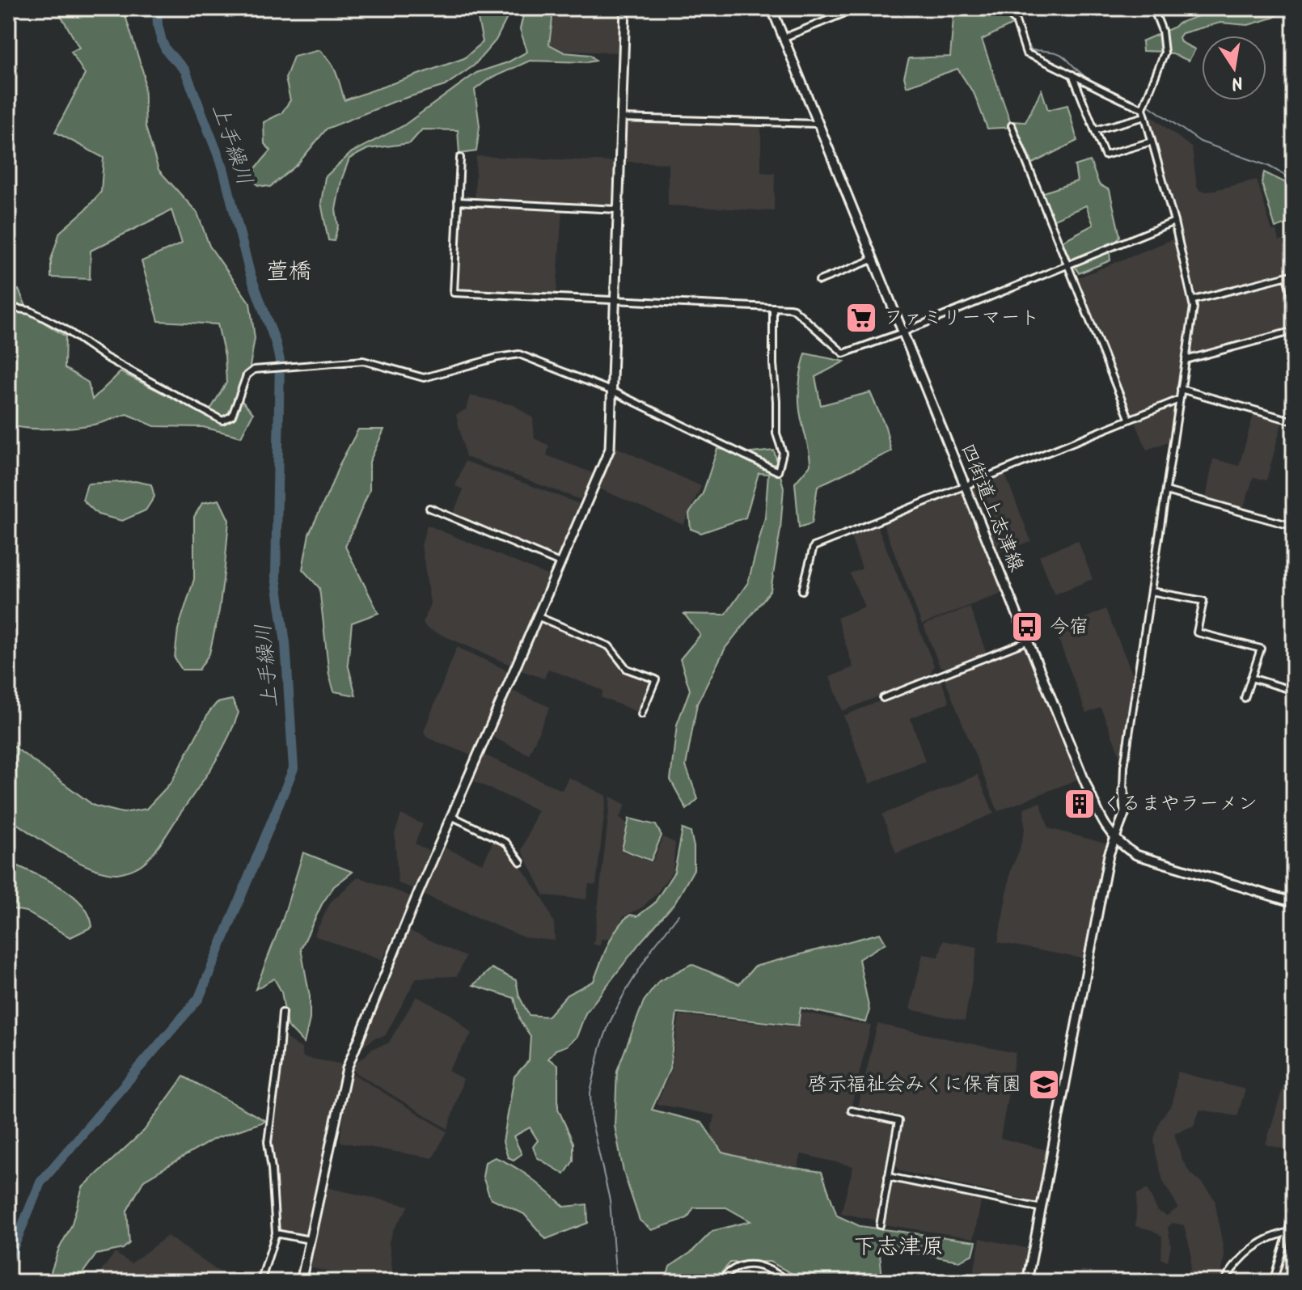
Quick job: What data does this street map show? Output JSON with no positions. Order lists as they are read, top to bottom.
{
  "streets": {
    "street": ["四街道上志津線"]
  },
  "districts": ["萱橋", "下志津原"],
  "water": ["上手繰川"],
  "places": {
    "supermarket": ["ファミリーマート"],
    "bus stop": ["今宿"],
    "building": ["くるまやラーメン"],
    "school or university": ["啓示福祉会みくに保育園"]
  },
  "north": "bottom"
}
